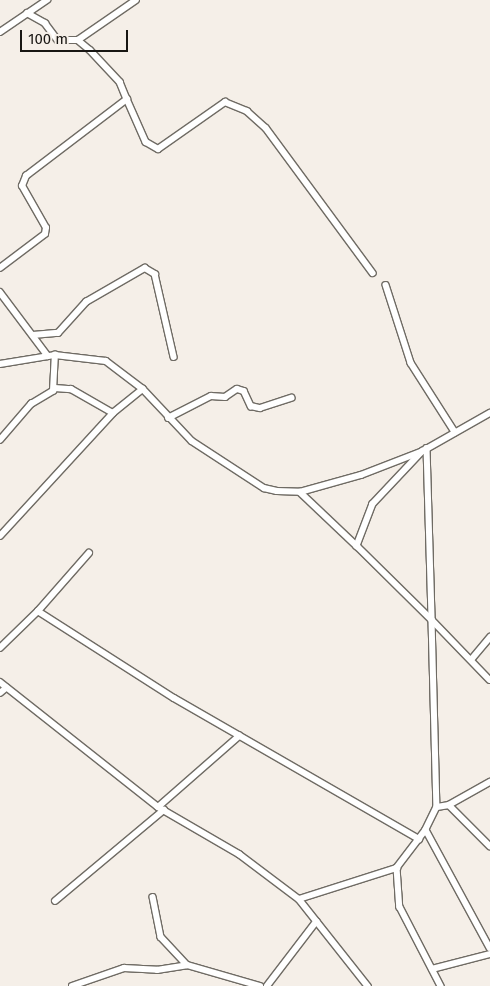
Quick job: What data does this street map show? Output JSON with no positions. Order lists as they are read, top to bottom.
{
  "scale_bar": "100 m"
}
